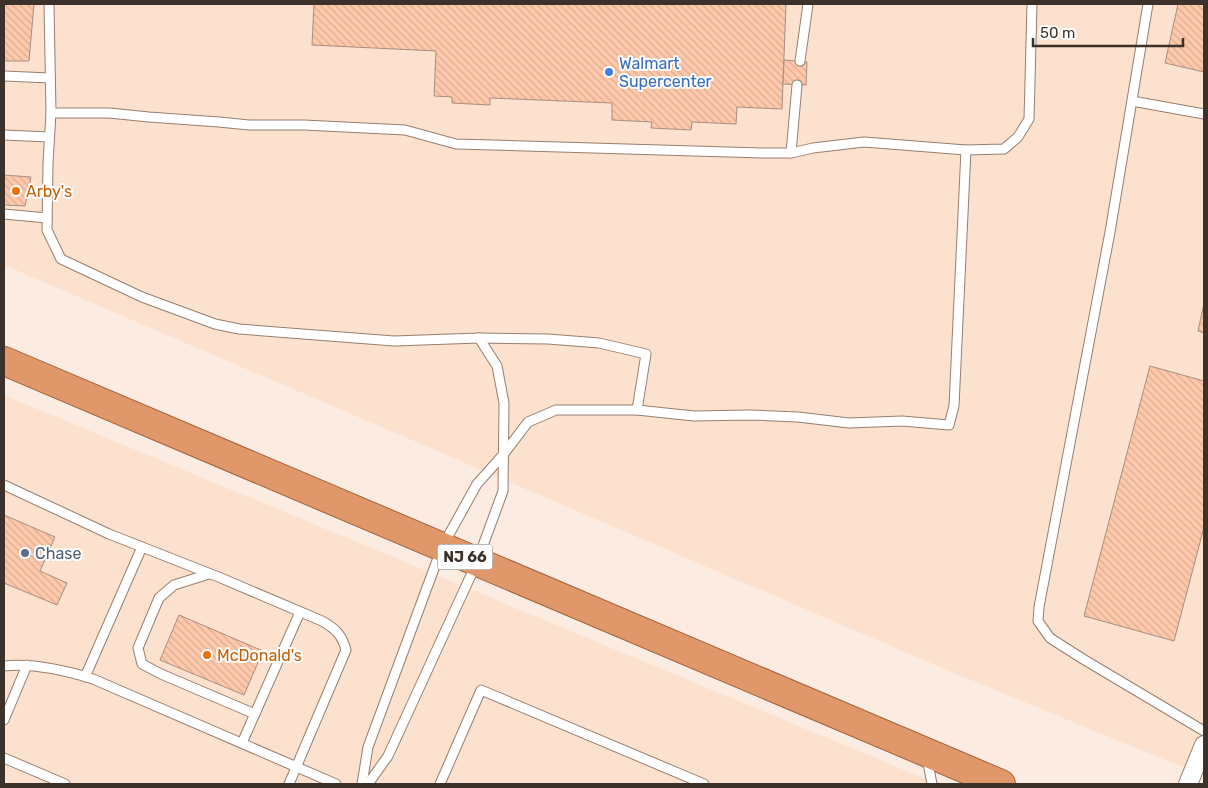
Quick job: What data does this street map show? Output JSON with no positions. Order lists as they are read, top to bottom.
{
  "streets": {
    "highway": ["NJ 66"]
  },
  "places": [
    "Walmart Supercenter",
    "Arby's",
    "Chase",
    "McDonald's"
  ],
  "scale_bar": "50 m"
}
